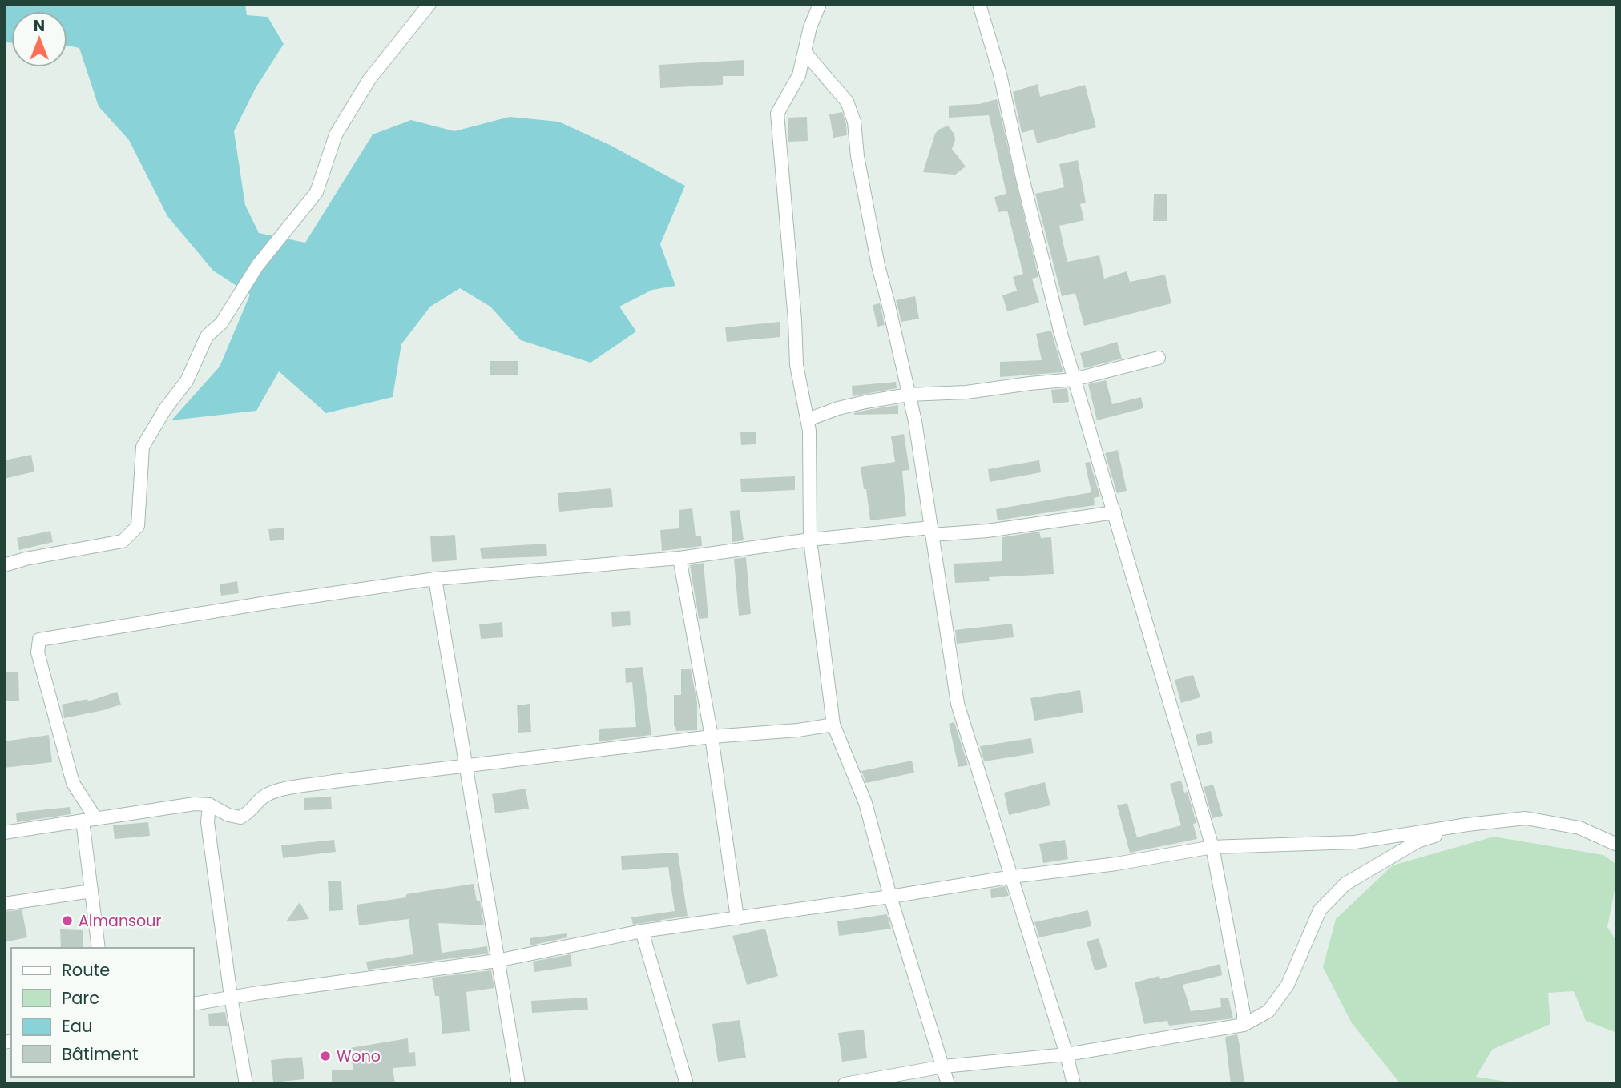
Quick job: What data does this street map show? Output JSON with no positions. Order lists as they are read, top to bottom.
{
  "places": ["Almansour", "Wono"],
  "legend": [
    "Route",
    "Parc",
    "Eau",
    "Bâtiment"
  ],
  "north": "top"
}
